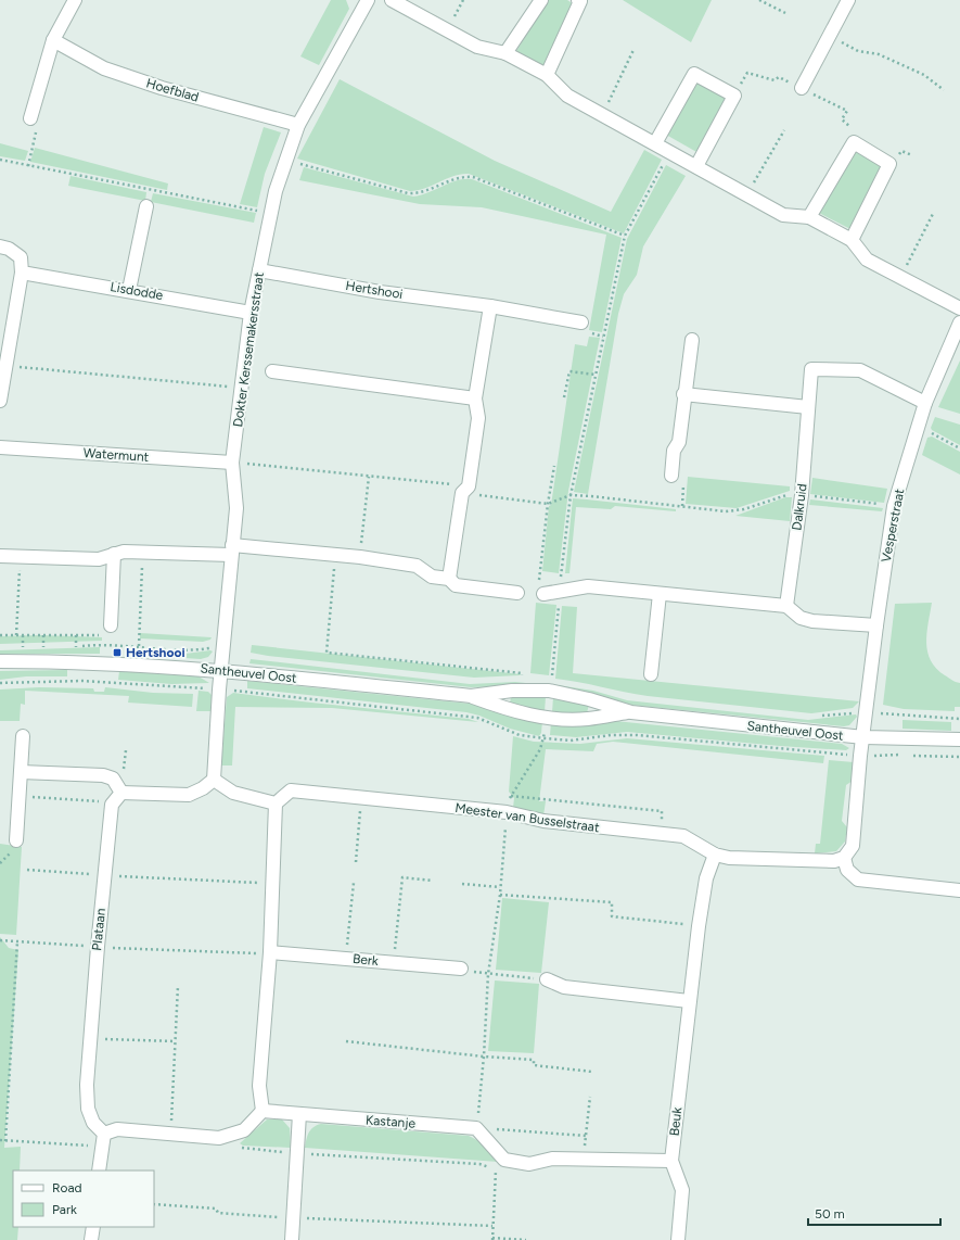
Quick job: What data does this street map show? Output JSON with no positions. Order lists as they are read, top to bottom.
{
  "streets": {
    "street": [
      "Hoefblad",
      "Hertshooi",
      "Lisdodde",
      "Dokter Kerssemakersstraat",
      "Watermunt",
      "Dalkruid",
      "Vesperstraat",
      "Santheuvel Oost",
      "Meester van Busselstraat",
      "Plataan",
      "Berk",
      "Kastanje",
      "Beuk"
    ]
  },
  "crossings": [
    ["Hoefblad", "Dokter Kerssemakersstraat"],
    ["Hertshooi", "Dokter Kerssemakersstraat"],
    ["Lisdodde", "Dokter Kerssemakersstraat"],
    ["Dokter Kerssemakersstraat", "Watermunt"],
    ["Dokter Kerssemakersstraat", "Santheuvel Oost"],
    ["Dalkruid", "Vesperstraat"],
    ["Vesperstraat", "Santheuvel Oost"],
    ["Meester van Busselstraat", "Beuk"]
  ],
  "places": {
    "transit": ["Hertshooi"]
  },
  "legend": ["Road", "Park"],
  "scale_bar": "50 m"
}
